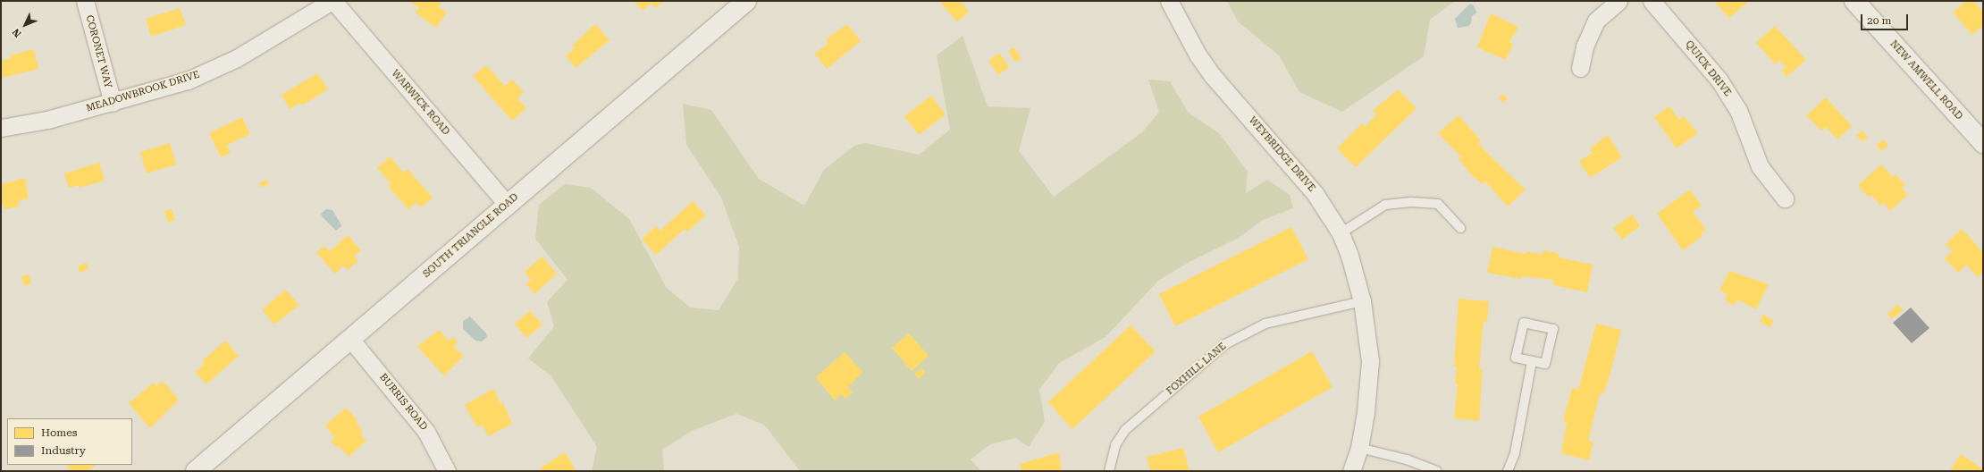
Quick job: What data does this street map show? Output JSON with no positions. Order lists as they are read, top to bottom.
{
  "streets": {
    "street": [
      "CORONET WAY",
      "QUICK DRIVE",
      "NEW AMWELL ROAD",
      "MEADOWBROOK DRIVE",
      "WARWICK ROAD",
      "WEYBRIDGE DRIVE",
      "SOUTH TRIANGLE ROAD",
      "BURRIS ROAD"
    ],
    "lane": ["FOXHILL LANE"]
  },
  "crossings": [
    ["CORONET WAY", "MEADOWBROOK DRIVE"],
    ["MEADOWBROOK DRIVE", "WARWICK ROAD"],
    ["WARWICK ROAD", "SOUTH TRIANGLE ROAD"],
    ["WEYBRIDGE DRIVE", "FOXHILL LANE"],
    ["SOUTH TRIANGLE ROAD", "BURRIS ROAD"]
  ],
  "legend": ["Homes", "Industry"],
  "scale_bar": "20 m",
  "north": "bottom left"
}
